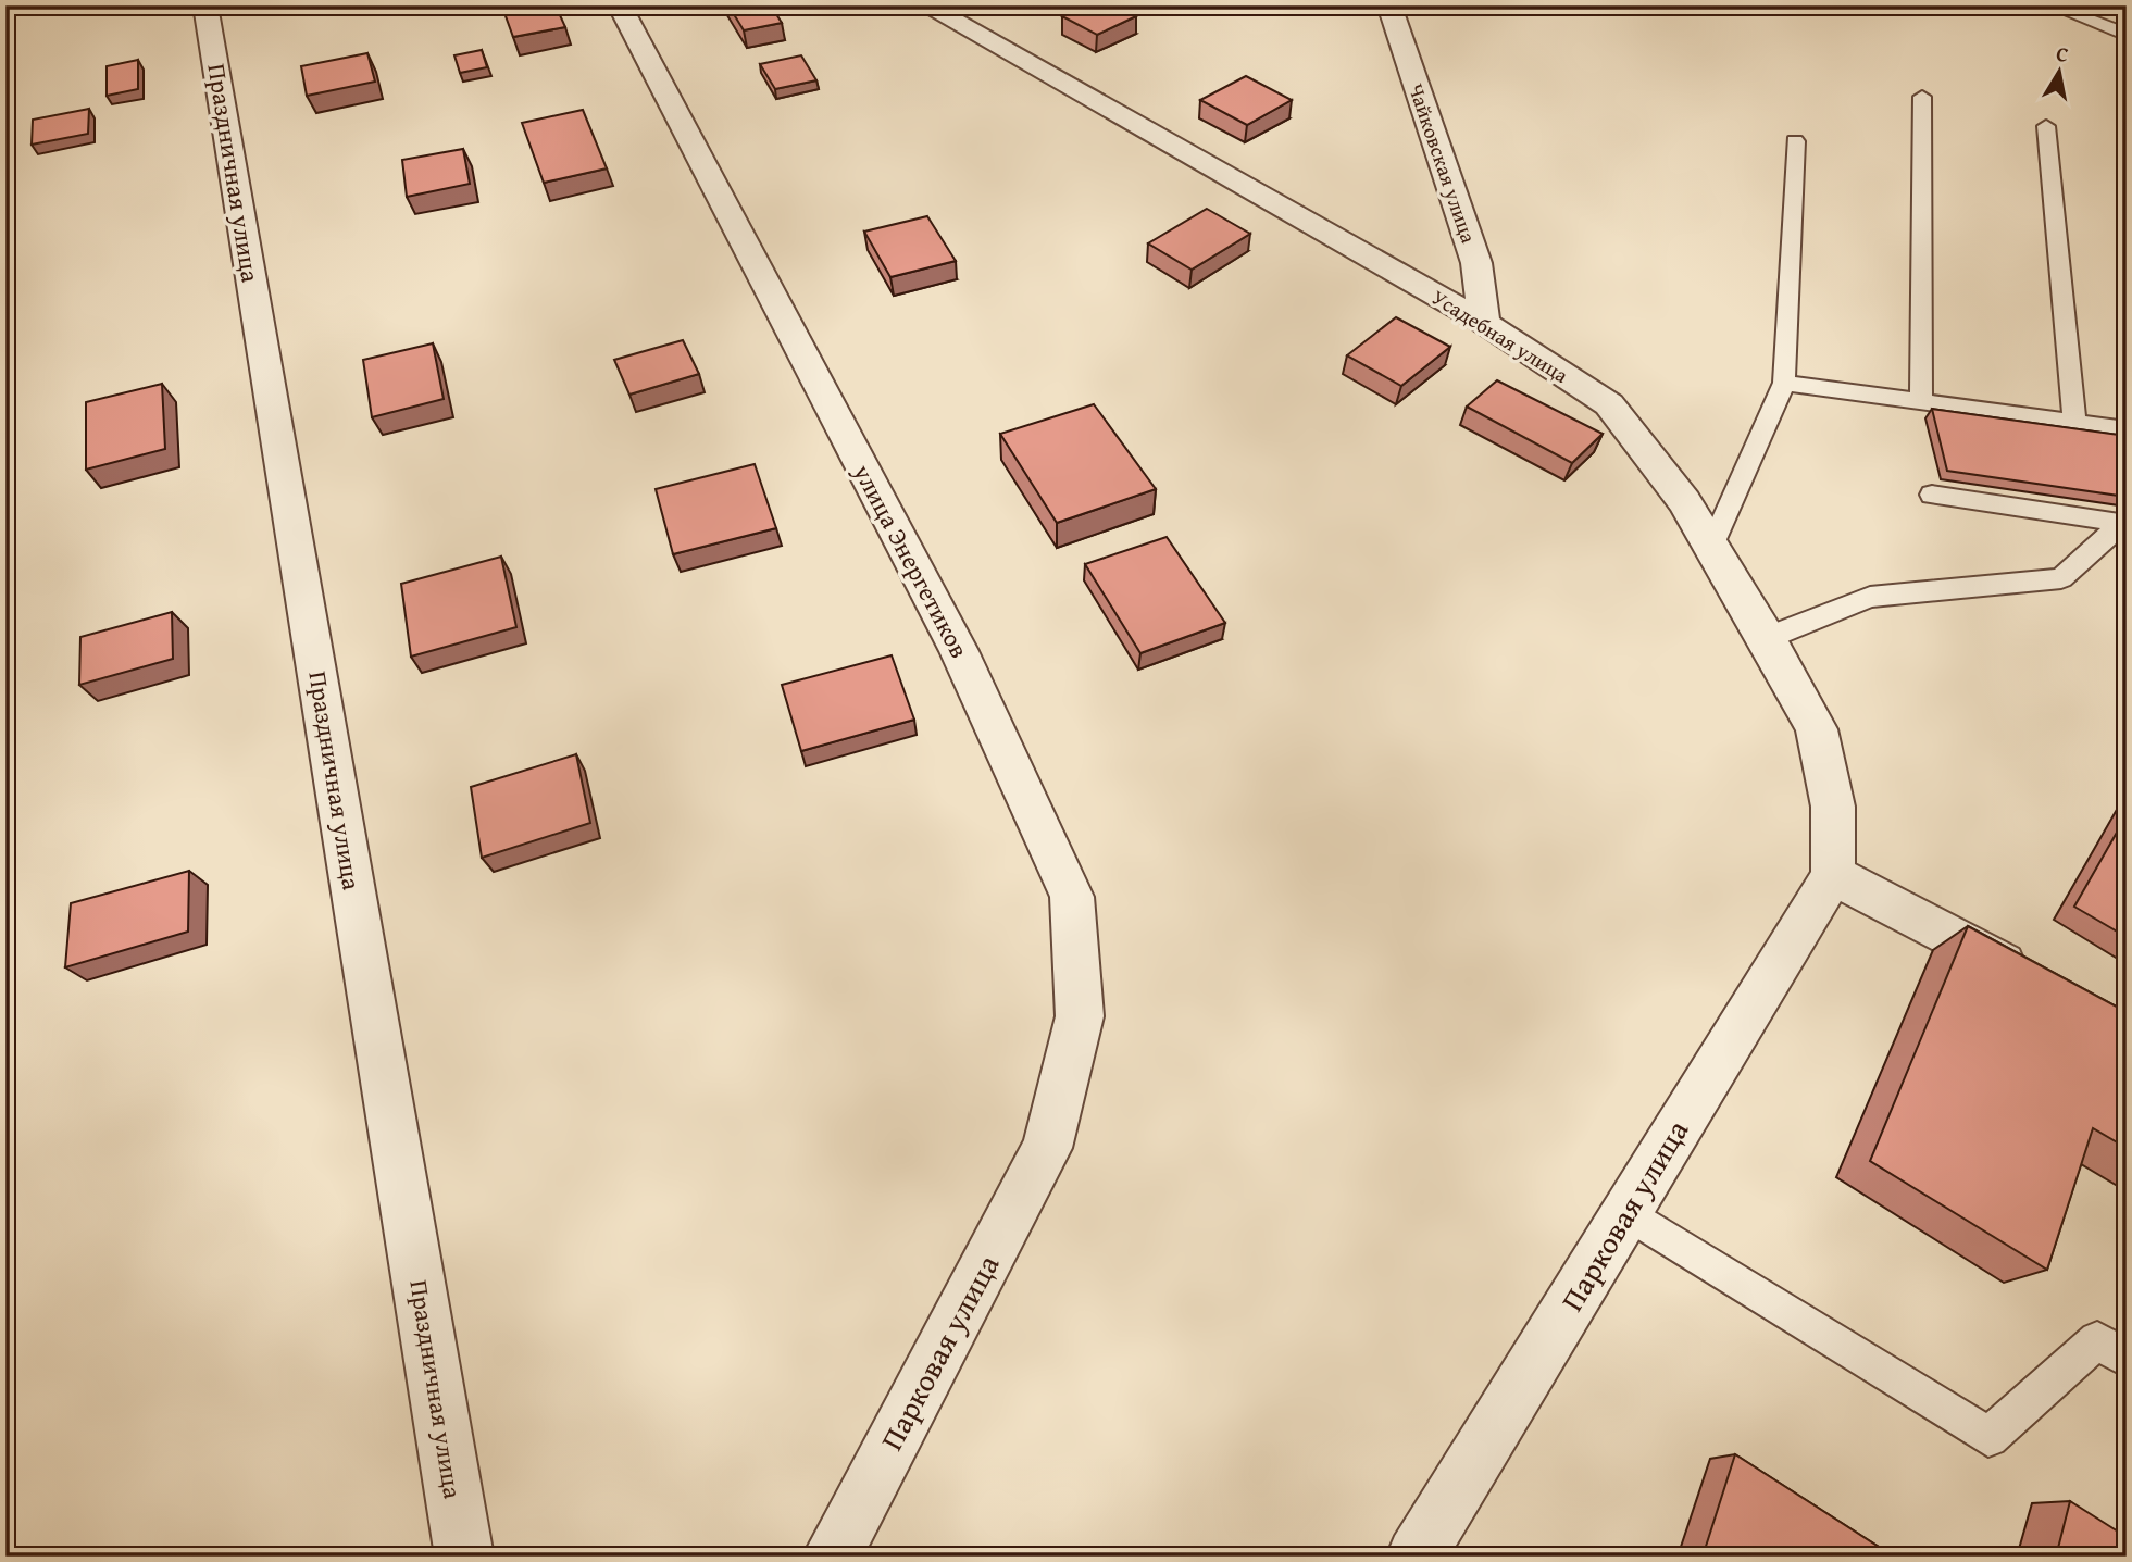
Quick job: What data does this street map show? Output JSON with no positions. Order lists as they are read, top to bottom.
{
  "streets": {
    "street": [
      "Чайковская улица",
      "Праздничная улица",
      "Усадебная улица",
      "улица Энергетиков",
      "Парковая улица"
    ]
  },
  "crossings": [
    ["Чайковская улица", "Усадебная улица"],
    ["Усадебная улица", "Парковая улица"],
    ["улица Энергетиков", "Парковая улица"]
  ],
  "north": "top"
}
